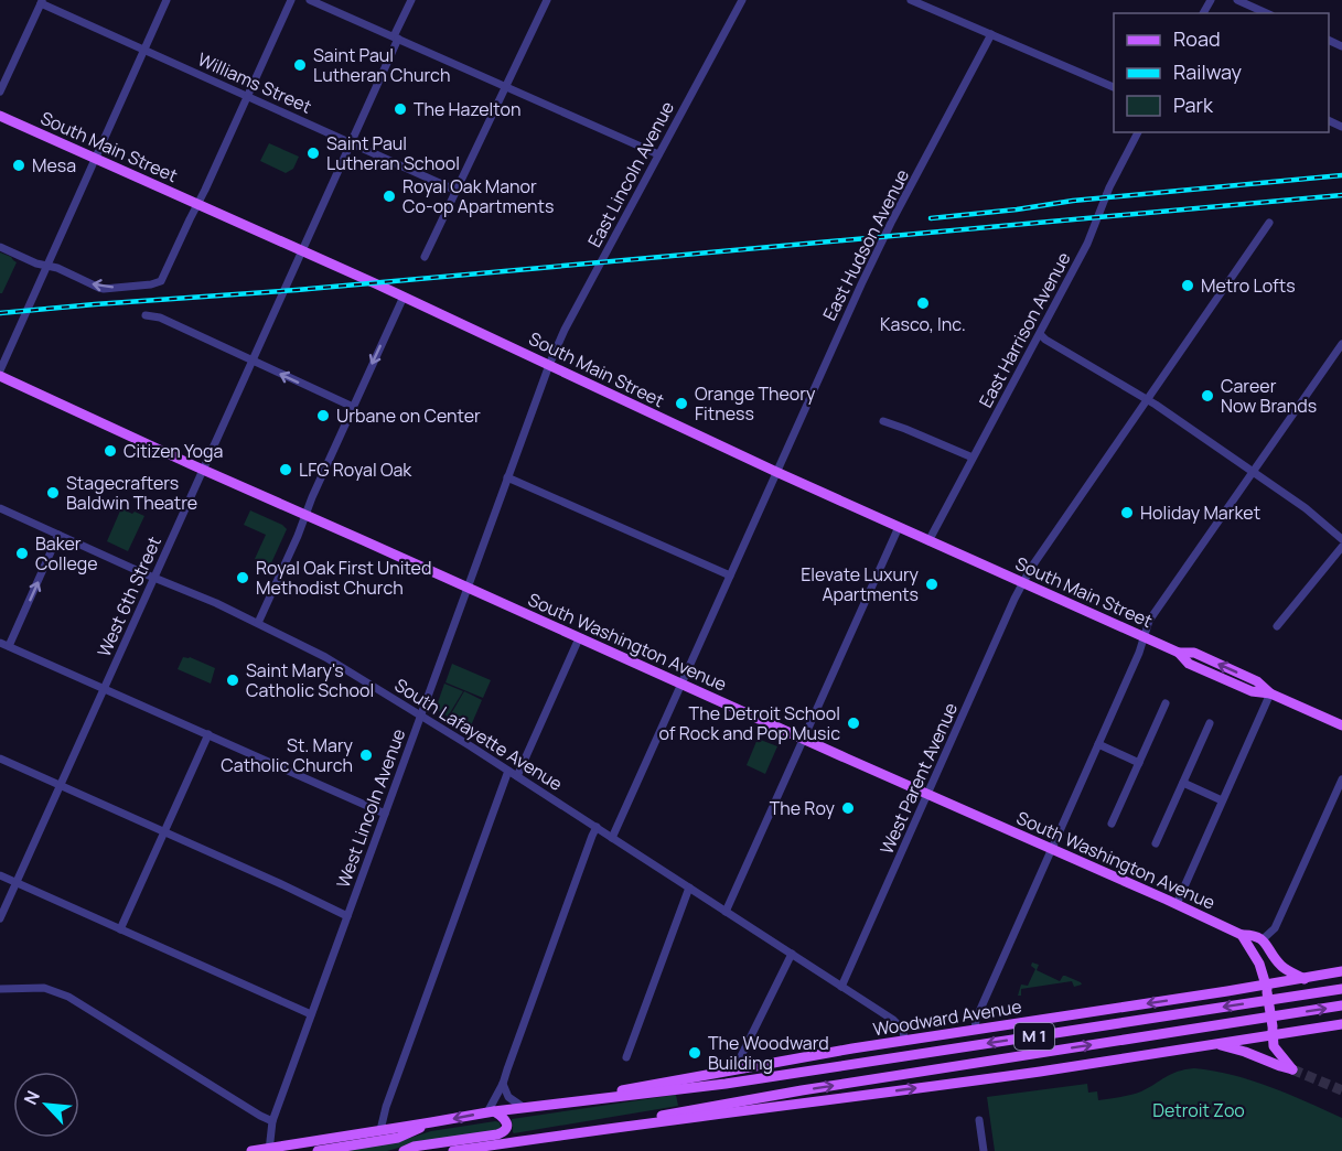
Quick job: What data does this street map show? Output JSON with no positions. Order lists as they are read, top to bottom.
{
  "streets": {
    "main road": [
      "South Main Street",
      "South Washington Avenue",
      "Woodward Avenue",
      "M 1"
    ],
    "street": [
      "Williams Street",
      "East Lincoln Avenue",
      "East Hudson Avenue",
      "East Harrison Avenue",
      "West 6th Street",
      "South Lafayette Avenue",
      "West Parent Avenue",
      "West Lincoln Avenue"
    ]
  },
  "crossings": [
    ["Williams Street", "West 6th Street"],
    ["South Main Street", "East Lincoln Avenue"],
    ["South Main Street", "East Hudson Avenue"],
    ["South Main Street", "East Harrison Avenue"],
    ["South Main Street", "West 6th Street"],
    ["South Main Street", "West Parent Avenue"],
    ["South Main Street", "West Lincoln Avenue"],
    ["East Lincoln Avenue", "West Lincoln Avenue"],
    ["East Hudson Avenue", "South Washington Avenue"],
    ["East Hudson Avenue", "South Lafayette Avenue"],
    ["West 6th Street", "South Washington Avenue"],
    ["West 6th Street", "South Lafayette Avenue"],
    ["South Washington Avenue", "West Parent Avenue"],
    ["South Washington Avenue", "West Lincoln Avenue"],
    ["South Lafayette Avenue", "West Parent Avenue"],
    ["South Lafayette Avenue", "West Lincoln Avenue"],
    ["South Lafayette Avenue", "Woodward Avenue"],
    ["West Lincoln Avenue", "M 1"],
    ["Woodward Avenue", "M 1"]
  ],
  "parks": ["Detroit Zoo"],
  "places": [
    "Saint Paul Lutheran Church",
    "The Hazelton",
    "Saint Paul Lutheran School",
    "Mesa",
    "Royal Oak Manor Co-op Apartments",
    "Metro Lofts",
    "Kasco, Inc.",
    "Career Now Brands",
    "Orange Theory Fitness",
    "Urbane on Center",
    "Citizen Yoga",
    "LFG Royal Oak",
    "Stagecrafters Baldwin Theatre",
    "Holiday Market",
    "Baker College",
    "Royal Oak First United Methodist Church",
    "Elevate Luxury Apartments",
    "Saint Mary's Catholic School",
    "The Detroit School of Rock and Pop Music",
    "St. Mary Catholic Church",
    "The Roy",
    "The Woodward Building"
  ],
  "legend": ["Road", "Railway", "Park"],
  "north": "top left"
}
